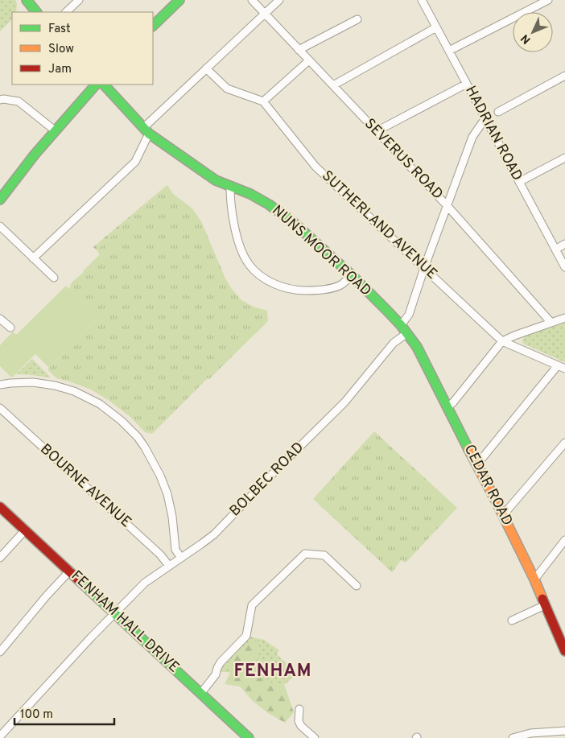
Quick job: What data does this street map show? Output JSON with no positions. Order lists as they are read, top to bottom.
{
  "streets": {
    "street": [
      "HADRIAN ROAD",
      "SEVERUS ROAD",
      "SUTHERLAND AVENUE",
      "NUNS MOOR ROAD",
      "BOLBEC ROAD",
      "CEDAR ROAD",
      "BOURNE AVENUE",
      "FENHAM HALL DRIVE"
    ]
  },
  "crossings": [
    ["NUNS MOOR ROAD", "CEDAR ROAD"],
    ["BOLBEC ROAD", "CEDAR ROAD"],
    ["BOLBEC ROAD", "BOURNE AVENUE"],
    ["BOLBEC ROAD", "FENHAM HALL DRIVE"]
  ],
  "districts": ["FENHAM"],
  "legend": ["Fast", "Slow", "Jam"],
  "scale_bar": "100 m",
  "north": "bottom left"
}
